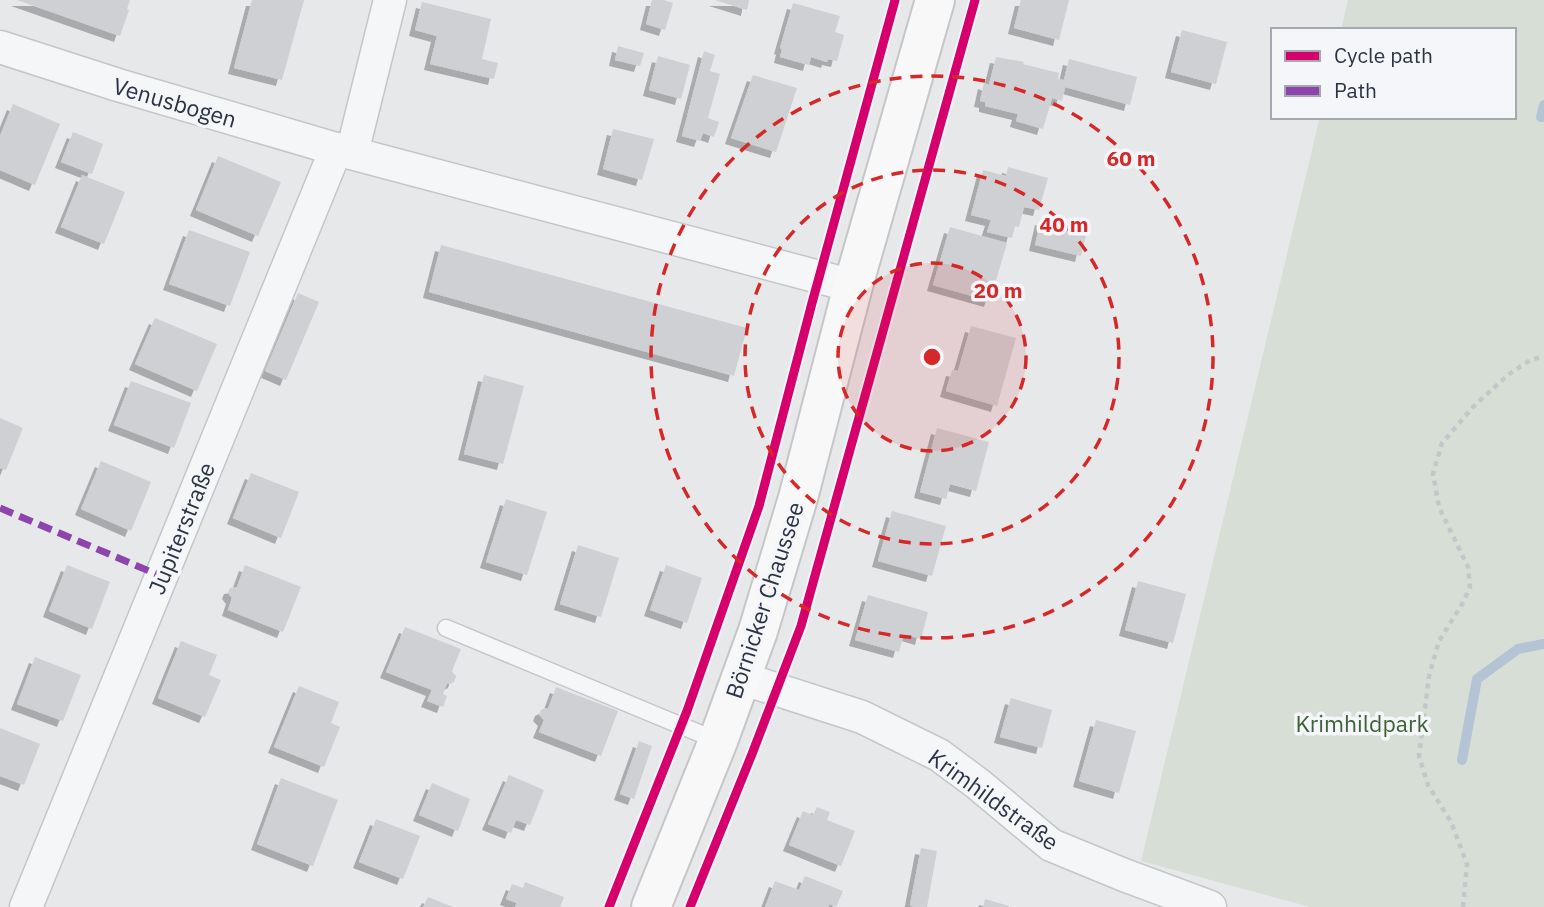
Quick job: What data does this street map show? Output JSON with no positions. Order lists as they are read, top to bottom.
{
  "streets": {
    "main road": ["Börnicker Chaussee"],
    "street": ["Venusbogen", "Jupiterstraße", "Krimhildstraße"]
  },
  "crossings": [
    ["Venusbogen", "Jupiterstraße"],
    ["Börnicker Chaussee", "Krimhildstraße"]
  ],
  "parks": ["Krimhildpark"],
  "legend": ["Cycle path", "Path"],
  "rings": ["60 m", "40 m", "20 m"]
}
